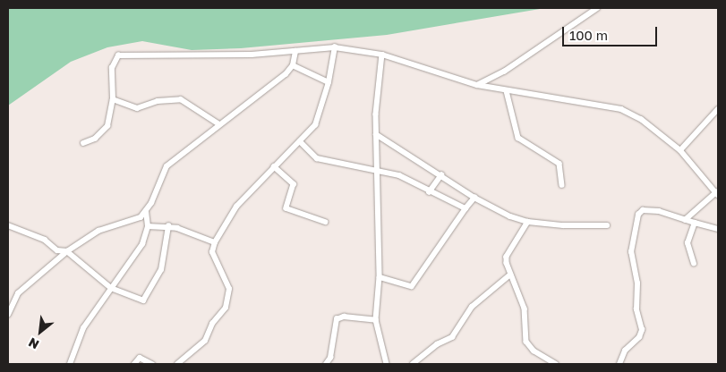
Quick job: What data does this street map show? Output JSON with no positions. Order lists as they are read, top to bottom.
{
  "scale_bar": "100 m",
  "north": "bottom left"
}
